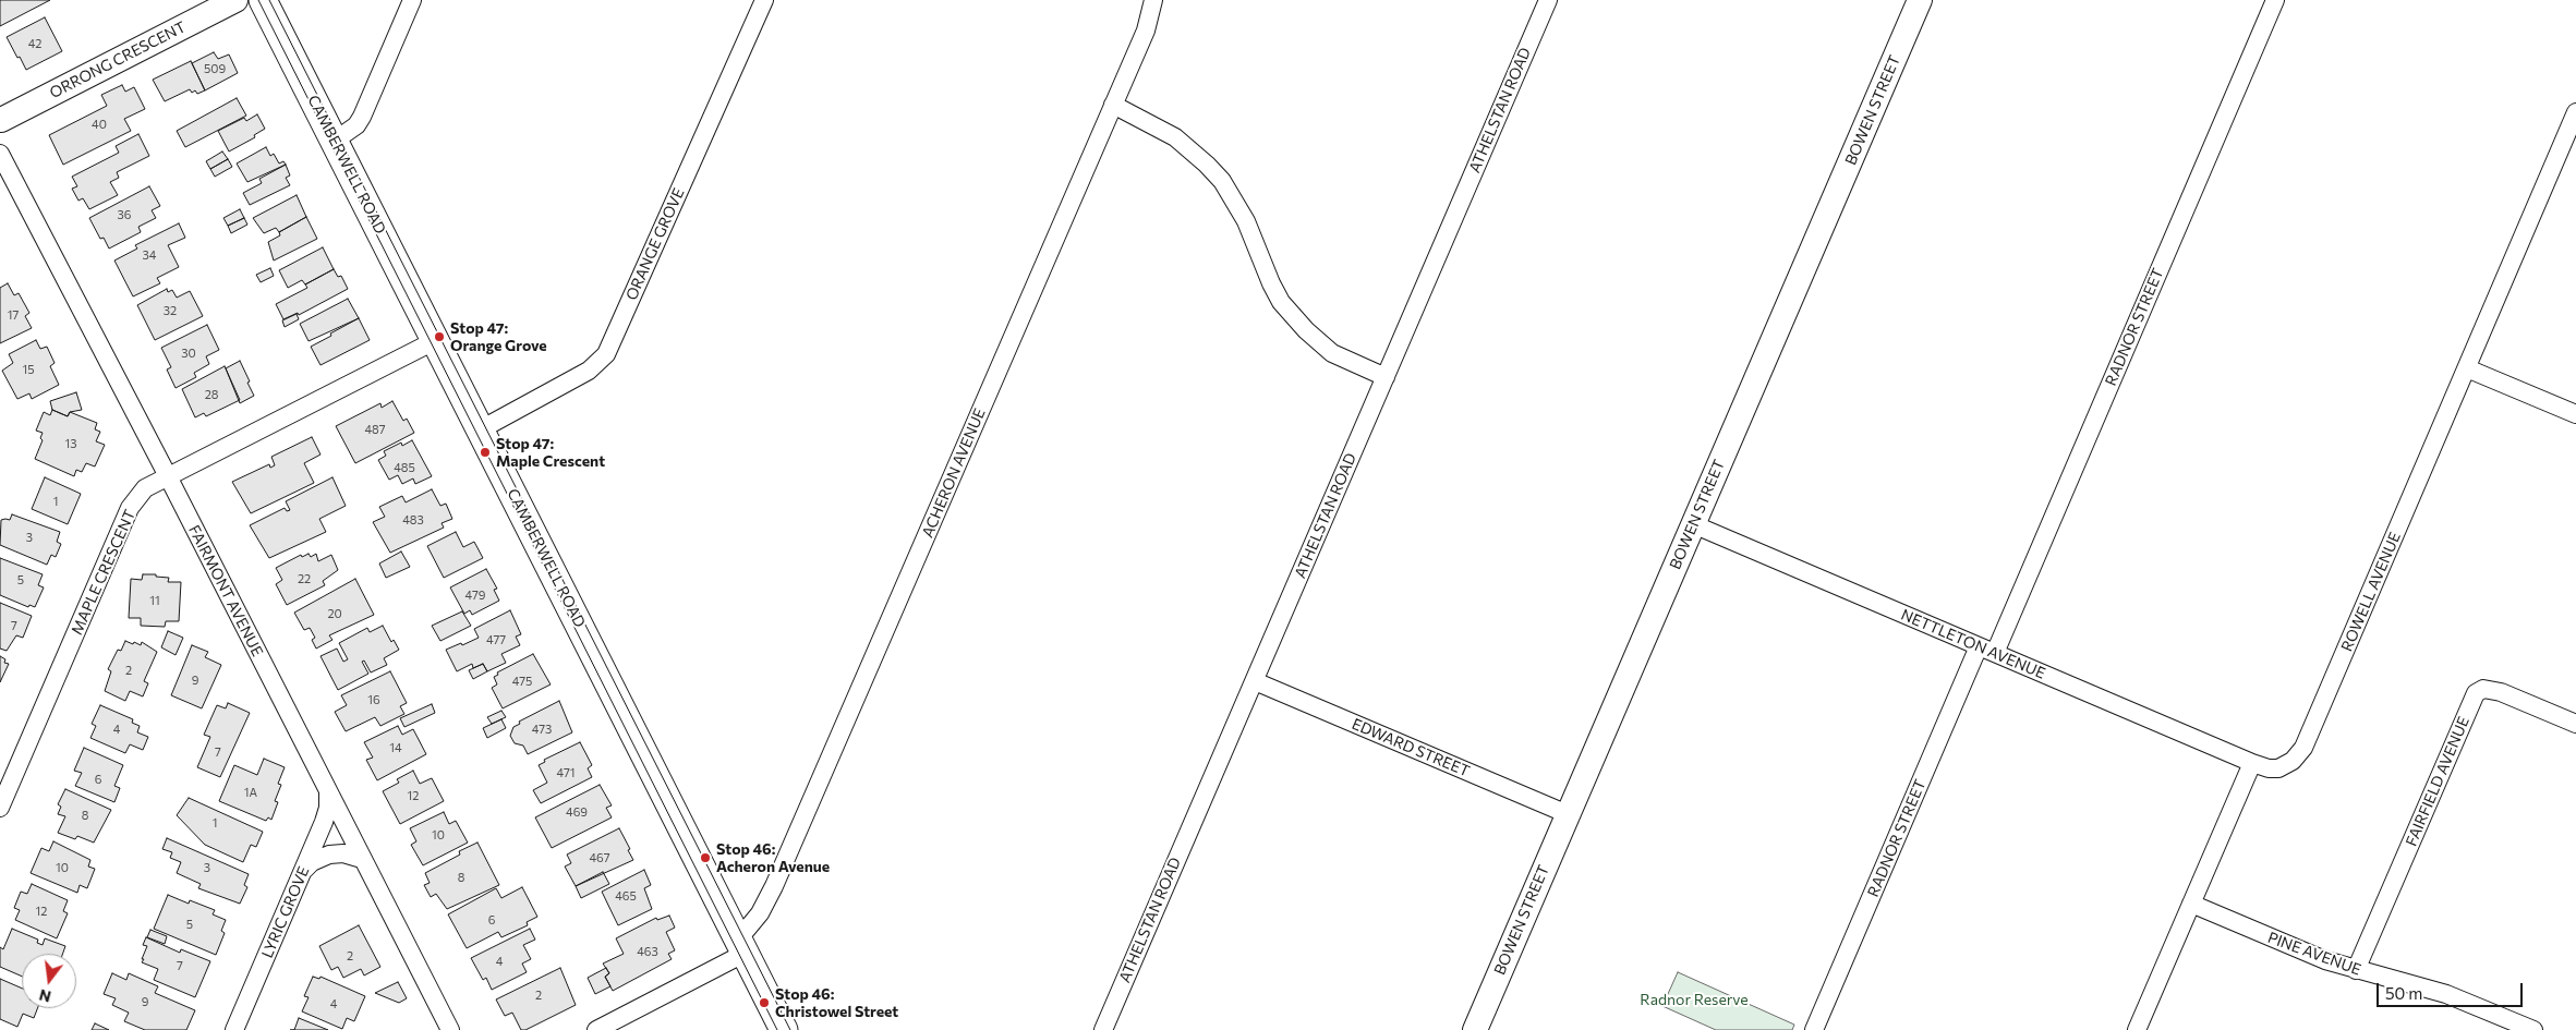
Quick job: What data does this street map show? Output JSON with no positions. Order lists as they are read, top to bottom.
{
  "streets": {
    "main road": ["CAMBERWELL ROAD"],
    "street": [
      "ORRONG CRESCENT",
      "ATHELSTAN ROAD",
      "BOWEN STREET",
      "ORANGE GROVE",
      "RADNOR STREET",
      "ACHERON AVENUE",
      "MAPLE CRESCENT",
      "FAIRMONT AVENUE",
      "ROWELL AVENUE",
      "NETTLETON AVENUE",
      "EDWARD STREET",
      "FAIRFIELD AVENUE",
      "LYRIC GROVE",
      "PINE AVENUE"
    ]
  },
  "crossings": [
    ["ATHELSTAN ROAD", "EDWARD STREET"],
    ["BOWEN STREET", "NETTLETON AVENUE"],
    ["BOWEN STREET", "EDWARD STREET"],
    ["CAMBERWELL ROAD", "ORANGE GROVE"],
    ["CAMBERWELL ROAD", "ACHERON AVENUE"],
    ["CAMBERWELL ROAD", "MAPLE CRESCENT"],
    ["RADNOR STREET", "NETTLETON AVENUE"],
    ["MAPLE CRESCENT", "FAIRMONT AVENUE"],
    ["FAIRMONT AVENUE", "LYRIC GROVE"],
    ["ROWELL AVENUE", "NETTLETON AVENUE"],
    ["FAIRFIELD AVENUE", "PINE AVENUE"]
  ],
  "parks": ["Radnor Reserve"],
  "places": [
    "Stop 47: Orange Grove",
    "Stop 47: Maple Crescent",
    "Stop 46: Acheron Avenue",
    "Stop 46: Christowel Street"
  ],
  "house_numbers": [
    "42",
    "509",
    "40",
    "36",
    "34",
    "32",
    "17",
    "30",
    "15",
    "28",
    "487",
    "13",
    "485",
    "1",
    "483",
    "3",
    "22",
    "5",
    "479",
    "11",
    "20",
    "7",
    "477",
    "2",
    "9",
    "475",
    "16",
    "4",
    "473",
    "14",
    "7",
    "471",
    "6",
    "1A",
    "12",
    "469",
    "8",
    "1",
    "10",
    "467",
    "10",
    "3",
    "8",
    "465",
    "12",
    "6",
    "5",
    "463",
    "2",
    "4",
    "7",
    "2",
    "9",
    "4"
  ],
  "scale_bar": "50 m",
  "north": "bottom"
}
